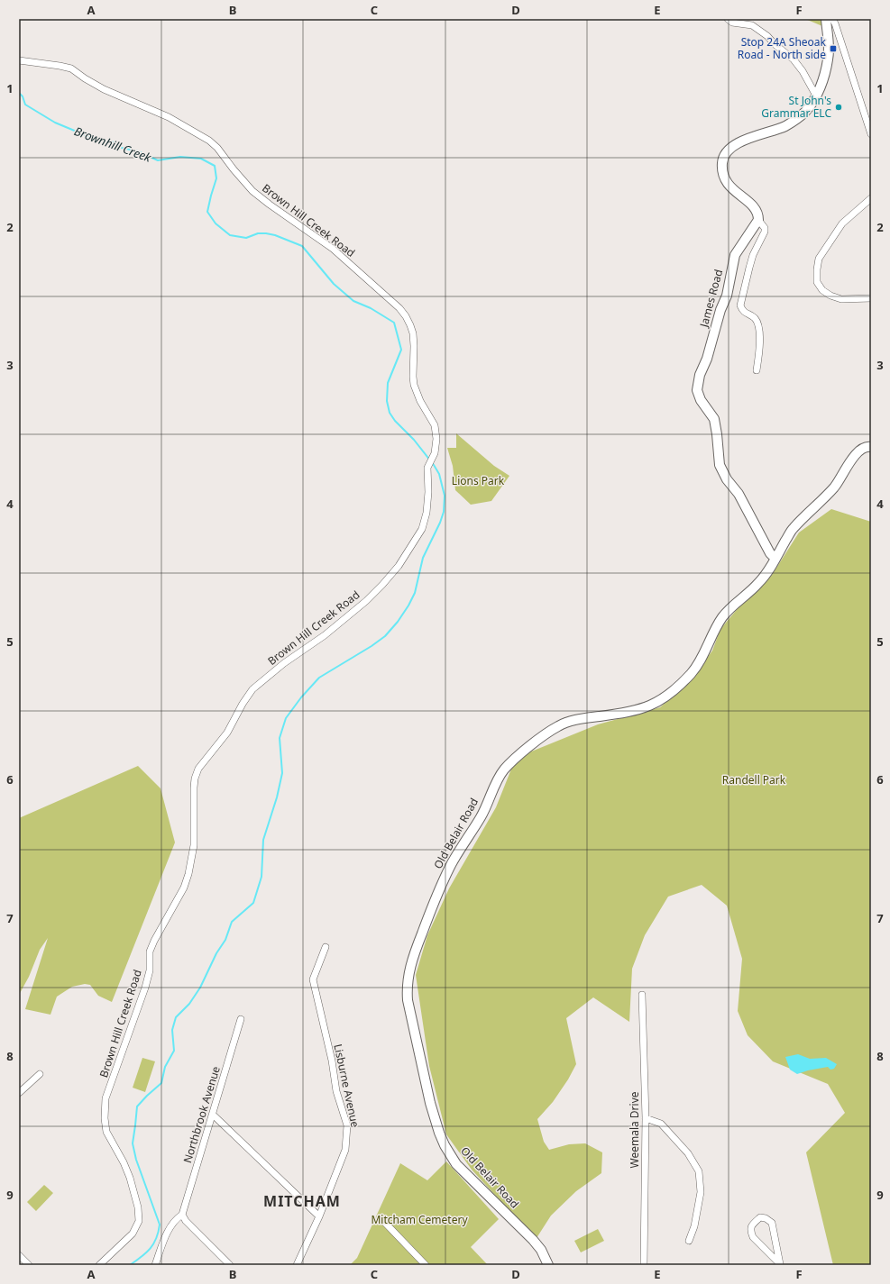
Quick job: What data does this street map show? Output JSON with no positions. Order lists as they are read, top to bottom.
{
  "streets": {
    "main road": ["James Road", "Old Belair Road"],
    "street": [
      "Brown Hill Creek Road",
      "Lisburne Avenue",
      "Northbrook Avenue",
      "Weemala Drive"
    ]
  },
  "crossings": [
    ["James Road", "Old Belair Road"]
  ],
  "districts": ["MITCHAM"],
  "water": ["Brownhill Creek"],
  "parks": ["Lions Park", "Randell Park", "Mitcham Cemetery"],
  "places": {
    "transit": ["Stop 24A Sheoak Road - North side"],
    "other": ["St John's Grammar ELC"]
  },
  "grid": {
    "columns": [
      "A",
      "B",
      "C",
      "D",
      "E",
      "F"
    ],
    "rows": [
      "1",
      "2",
      "3",
      "4",
      "5",
      "6",
      "7",
      "8",
      "9"
    ]
  }
}
